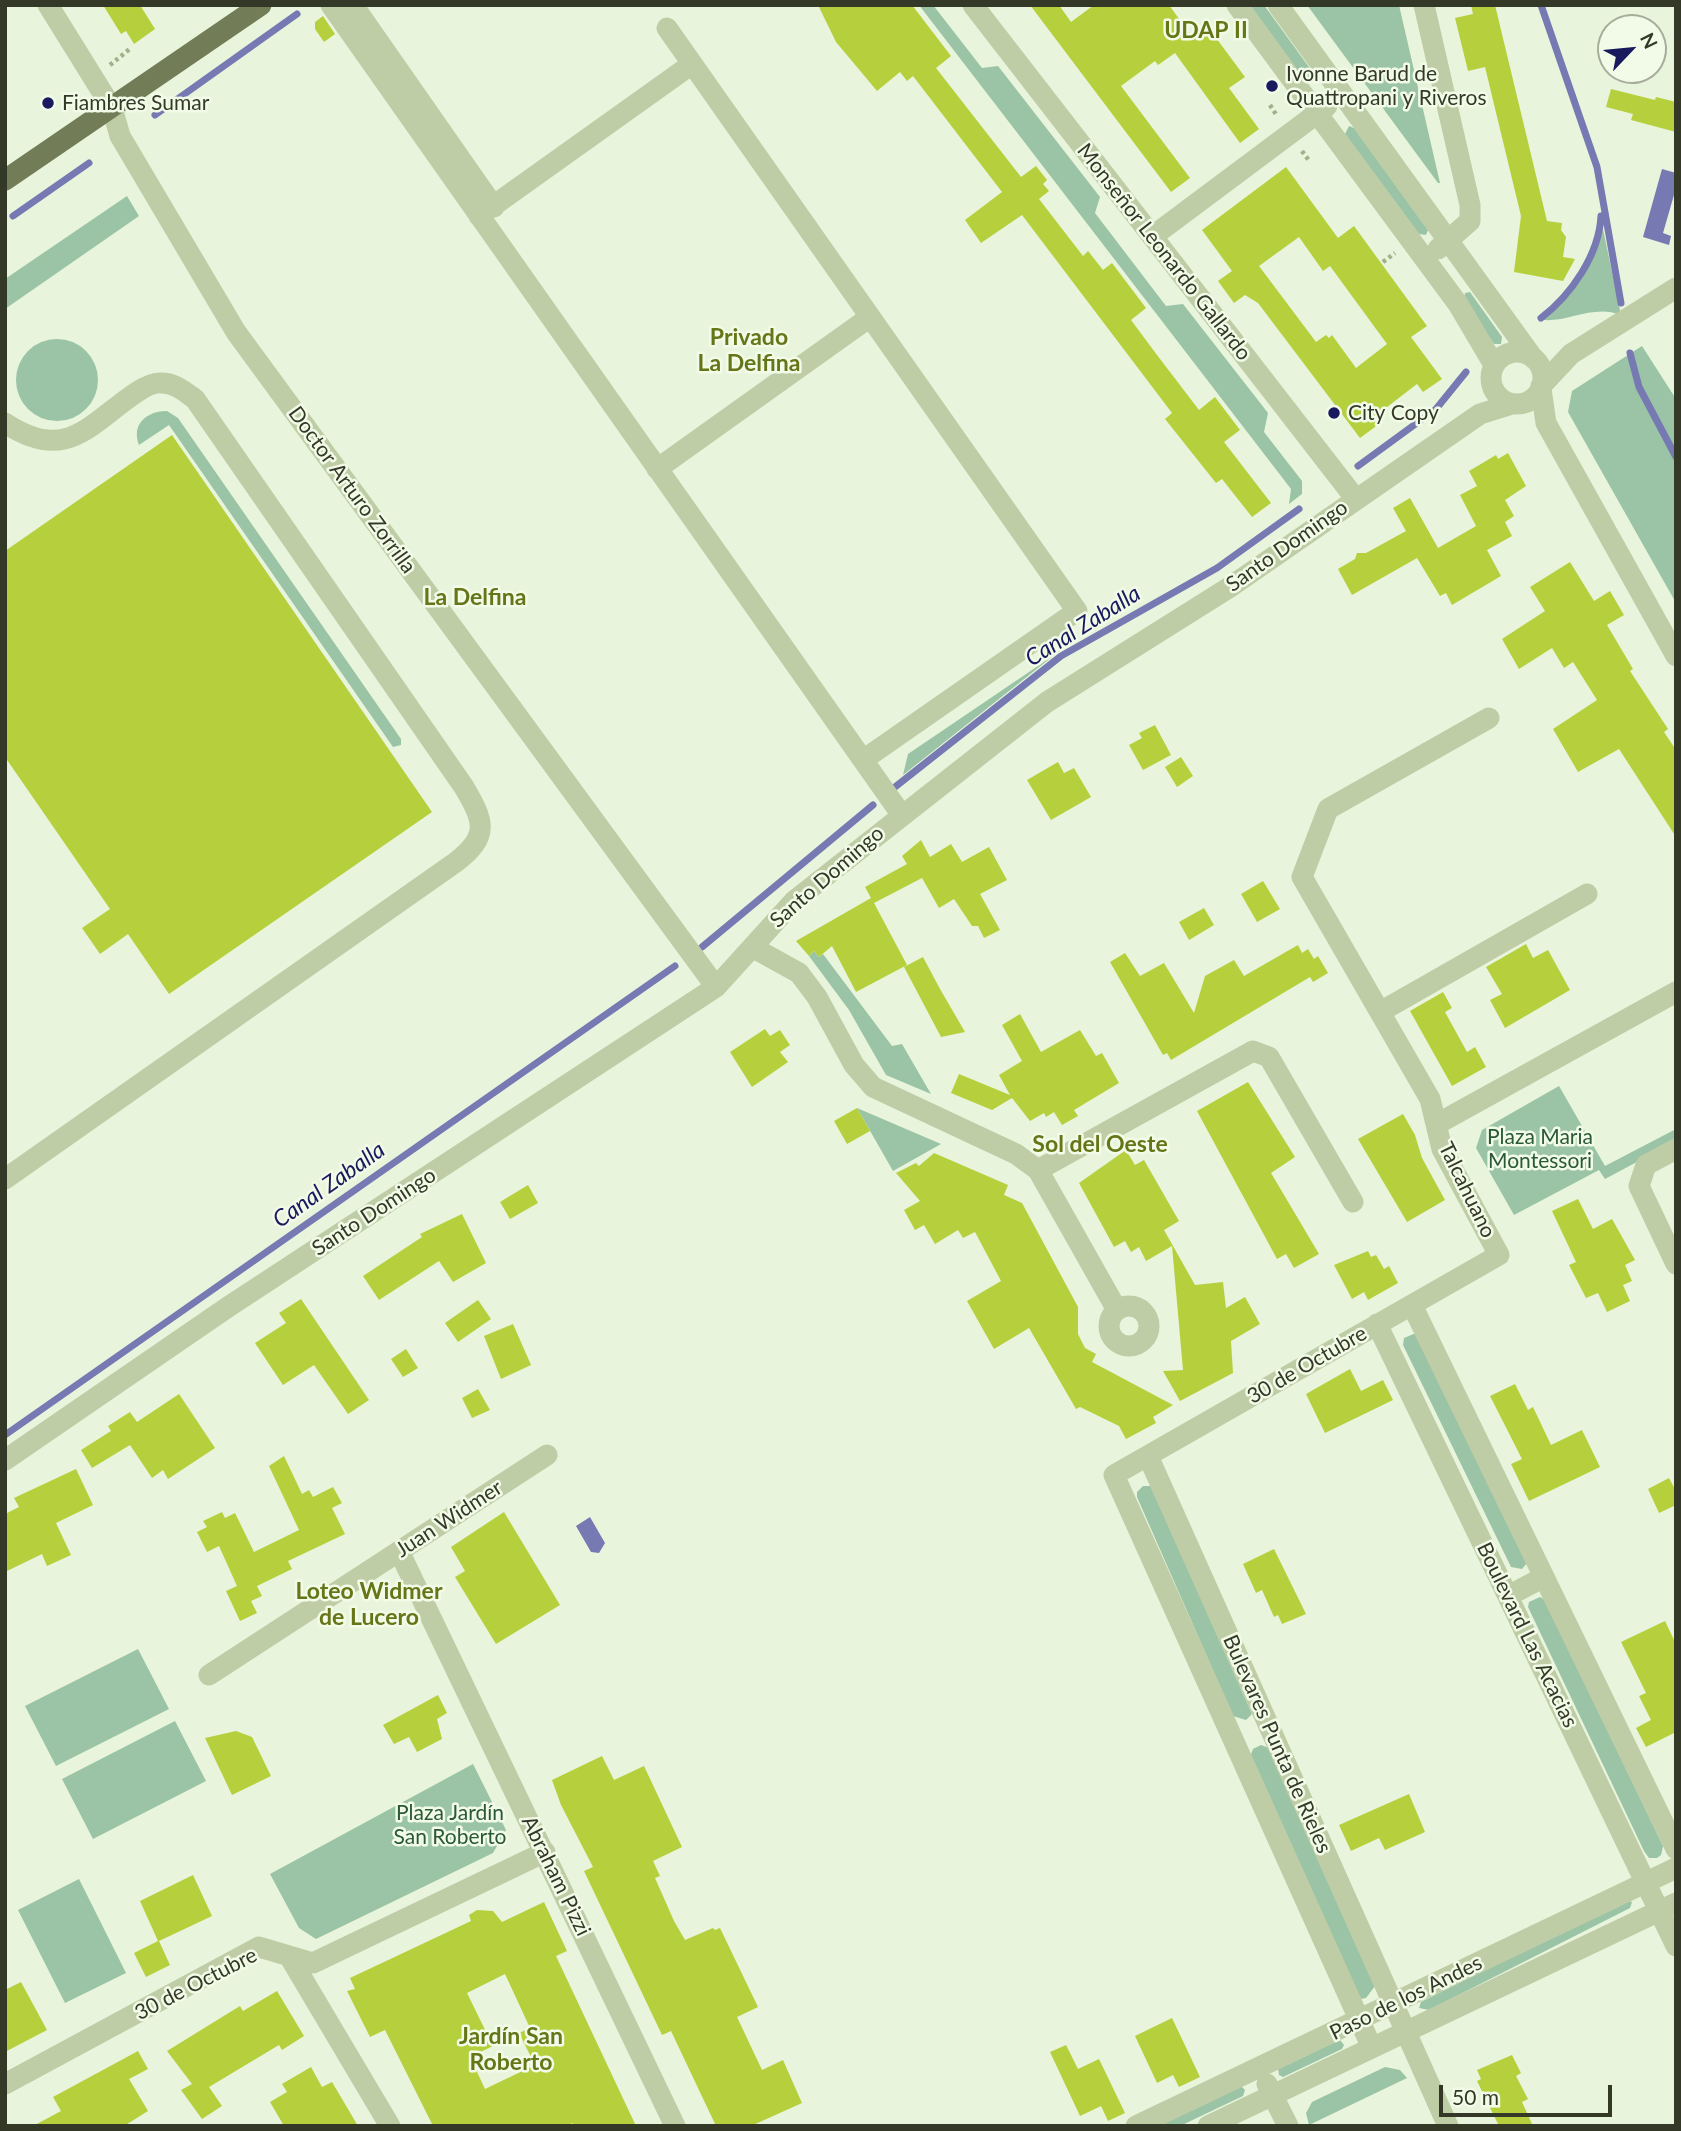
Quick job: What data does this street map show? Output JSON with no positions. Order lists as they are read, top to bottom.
{
  "streets": {
    "street": [
      "Monseñor Leonardo Gallardo",
      "Doctor Arturo Zorrilla",
      "Santo Domingo",
      "Talcahuano",
      "30 de Octubre",
      "Juan Widmer",
      "Boulevard Las Acacias",
      "Bulevares Punta de Rieles",
      "Abraham Pizzi",
      "Paso de los Andes"
    ]
  },
  "crossings": [
    ["Monseñor Leonardo Gallardo", "Santo Domingo"],
    ["Doctor Arturo Zorrilla", "Santo Domingo"],
    ["Talcahuano", "30 de Octubre"],
    ["30 de Octubre", "Boulevard Las Acacias"],
    ["30 de Octubre", "Bulevares Punta de Rieles"],
    ["30 de Octubre", "Abraham Pizzi"],
    ["Juan Widmer", "Abraham Pizzi"],
    ["Boulevard Las Acacias", "Paso de los Andes"],
    ["Bulevares Punta de Rieles", "Paso de los Andes"]
  ],
  "districts": [
    "UDAP II",
    "Privado La Delfina",
    "La Delfina",
    "Sol del Oeste",
    "Loteo Widmer de Lucero",
    "Jardín San Roberto"
  ],
  "water": ["Canal Zaballa"],
  "parks": ["Plaza Maria Montessori", "Plaza Jardín San Roberto"],
  "places": ["Ivonne Barud de Quattropani y Riveros", "Fiambres Sumar", "City Copy"],
  "scale_bar": "50 m",
  "north": "top right"
}
